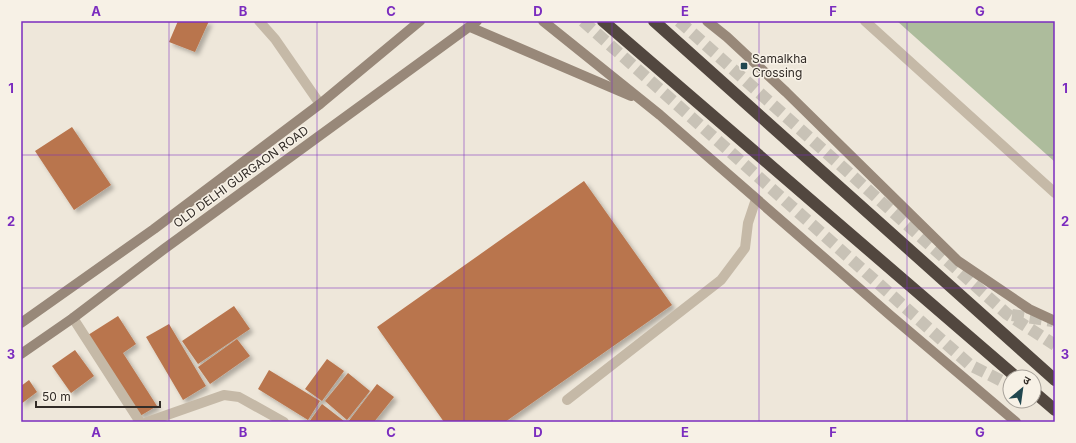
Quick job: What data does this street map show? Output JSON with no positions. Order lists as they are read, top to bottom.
{
  "streets": {
    "street": ["OLD DELHI GURGAON ROAD"]
  },
  "places": {
    "transit": ["Samalkha Crossing"]
  },
  "scale_bar": "50 m",
  "north": "top right",
  "grid": {
    "columns": [
      "A",
      "B",
      "C",
      "D",
      "E",
      "F",
      "G"
    ],
    "rows": ["1", "2", "3"]
  }
}
